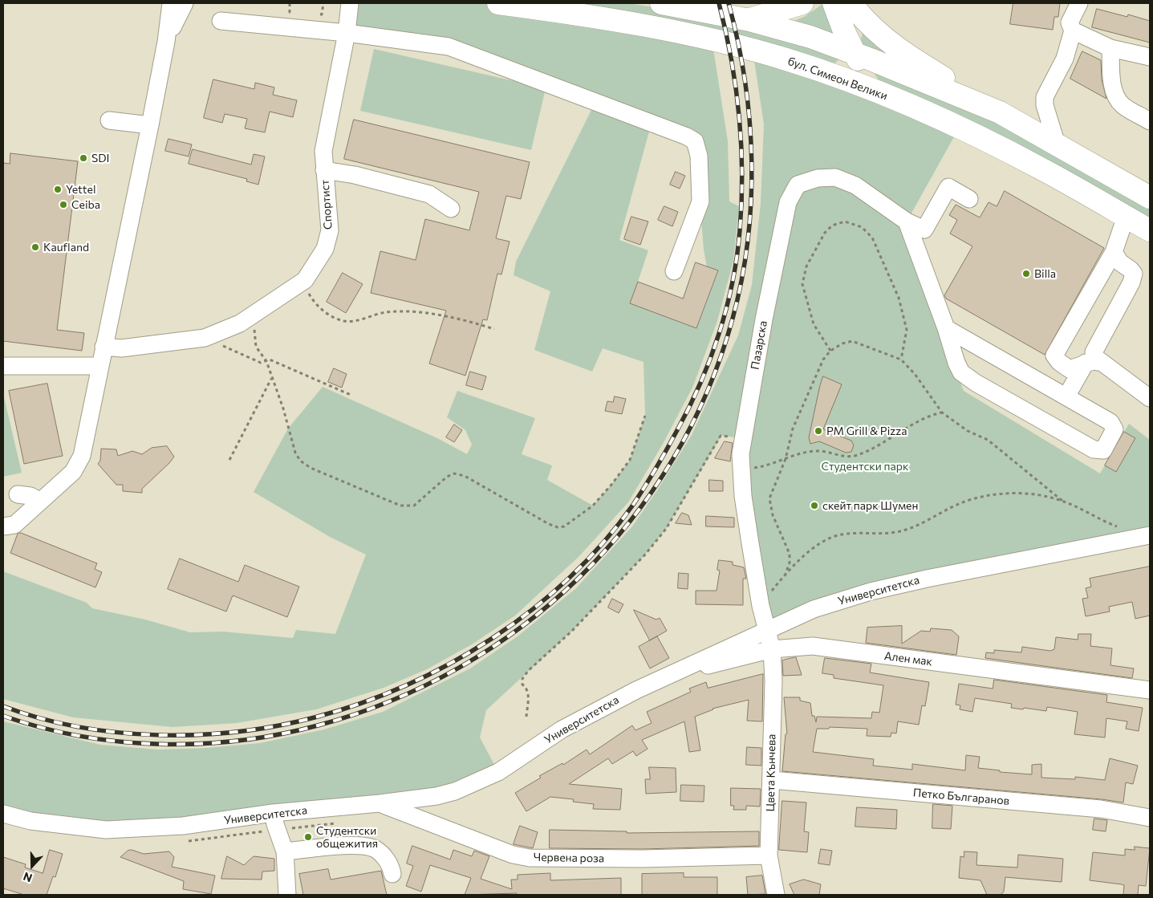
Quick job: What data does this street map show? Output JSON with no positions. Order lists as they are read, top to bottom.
{
  "streets": {
    "main road": ["бул. Симеон Велики"],
    "street": [
      "Спортист",
      "Пазарска",
      "Университетска",
      "Ален мак",
      "Цвета Кънчева",
      "Петко Българанов",
      "Червена роза"
    ]
  },
  "crossings": [
    ["Пазарска", "Университетска"],
    ["Пазарска", "Цвета Кънчева"],
    ["Университетска", "Ален мак"],
    ["Университетска", "Цвета Кънчева"],
    ["Университетска", "Червена роза"],
    ["Ален мак", "Цвета Кънчева"],
    ["Цвета Кънчева", "Петко Българанов"],
    ["Цвета Кънчева", "Червена роза"]
  ],
  "parks": ["Студентски парк"],
  "places": [
    "SDI",
    "Yettel",
    "Ceiba",
    "Kaufland",
    "Billa",
    "PM Grill & Pizza",
    "скейт парк Шумен",
    "Студентски общежития"
  ],
  "north": "bottom"
}
